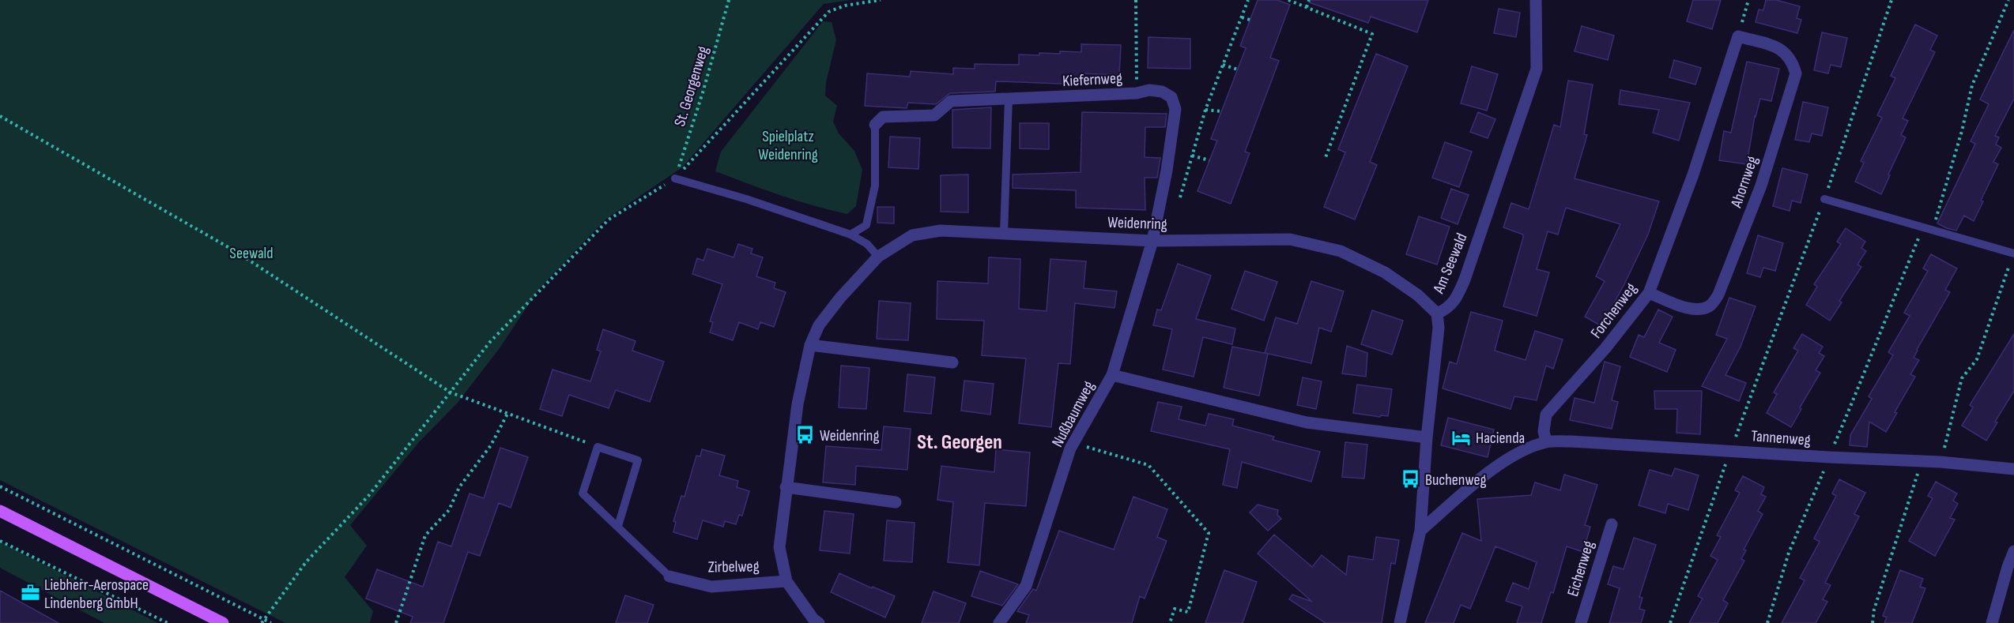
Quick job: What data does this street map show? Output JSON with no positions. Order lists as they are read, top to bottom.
{
  "streets": {
    "street": [
      "Kiefernweg",
      "Ahornweg",
      "Weidenring",
      "Am Seewald",
      "Forchenweg",
      "Nußbaumweg",
      "Tannenweg",
      "Zirbelweg",
      "Eichenweg"
    ],
    "path": ["St. Georgenweg"]
  },
  "crossings": [
    ["Kiefernweg", "Weidenring"],
    ["Kiefernweg", "Nußbaumweg"],
    ["Ahornweg", "Forchenweg"],
    ["Weidenring", "Am Seewald"],
    ["Weidenring", "Nußbaumweg"],
    ["Weidenring", "Zirbelweg"],
    ["Forchenweg", "Tannenweg"]
  ],
  "districts": ["St. Georgen"],
  "parks": ["Spielplatz Weidenring", "Seewald"],
  "places": {
    "bus stop": ["Weidenring", "Buchenweg"],
    "hotel": ["Hacienda"],
    "office": ["Liebherr-Aerospace Lindenberg GmbH"]
  }
}
